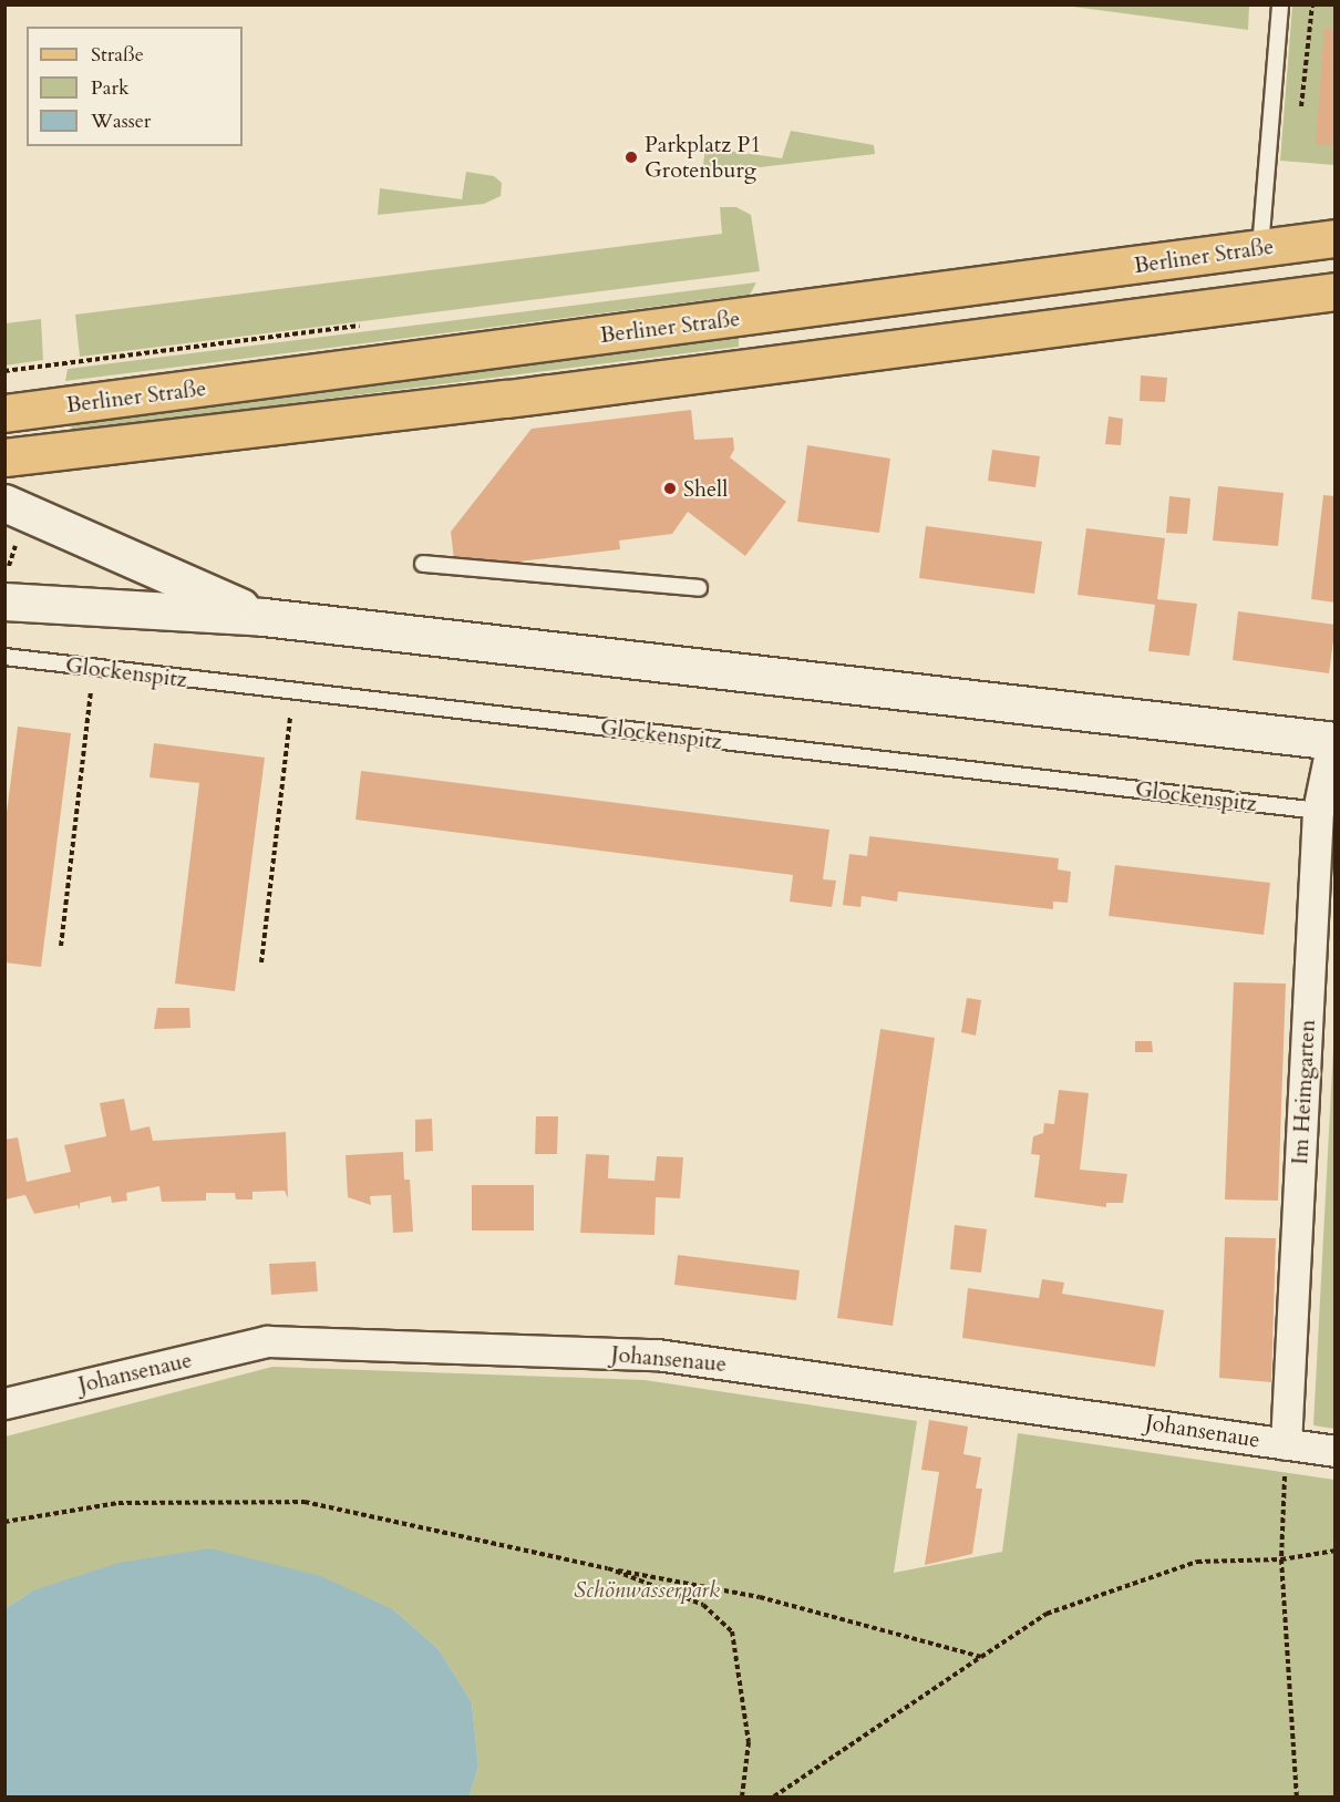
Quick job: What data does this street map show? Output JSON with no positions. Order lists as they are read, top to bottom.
{
  "streets": {
    "main road": ["Berliner Straße"],
    "street": ["Im Heimgarten", "Johansenaue"],
    "lane": ["Glockenspitz"]
  },
  "crossings": [
    ["Glockenspitz", "Im Heimgarten"],
    ["Im Heimgarten", "Johansenaue"]
  ],
  "parks": ["Schönwasserpark"],
  "places": ["Parkplatz P1 Grotenburg", "Shell"],
  "legend": ["Straße", "Park", "Wasser"]
}
